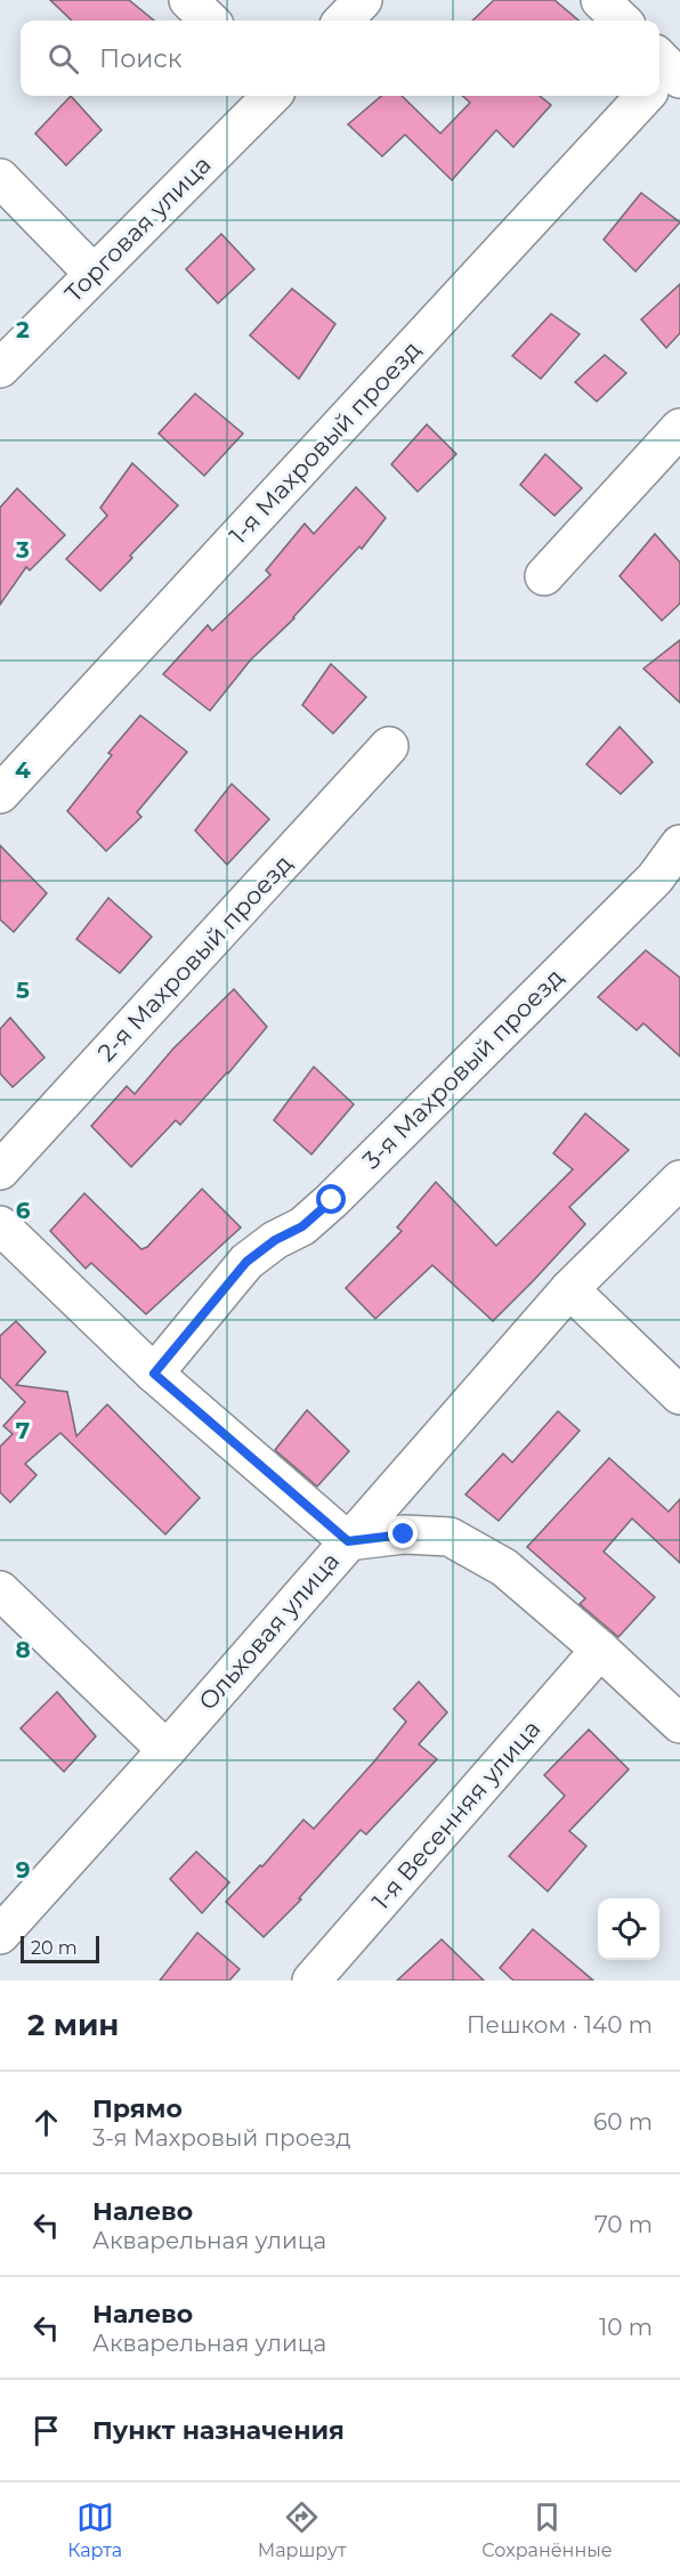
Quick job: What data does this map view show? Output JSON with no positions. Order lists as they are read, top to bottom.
{
  "streets": {
    "street": [
      "Торговая улица",
      "1-я Махровый проезд",
      "2-я Махровый проезд",
      "3-я Махровый проезд",
      "Ольховая улица",
      "1-я Весенняя улица"
    ]
  },
  "scale_bar": "20 m",
  "page": {
    "search": "Поиск",
    "scale": "20 m",
    "heading": ["2 мин", "Пешком · 140 m"],
    "list": [
      ["Прямо", "3-я Махровый проезд", "60 m"],
      ["Налево", "Акварельная улица", "70 m"],
      ["Налево", "Акварельная улица", "10 m"],
      "Пункт назначения"
    ],
    "nav": ["Карта", "Маршрут", "Сохранённые"]
  },
  "grid": {
    "rows": [
      "2",
      "3",
      "4",
      "5",
      "6",
      "7",
      "8",
      "9"
    ]
  }
}
